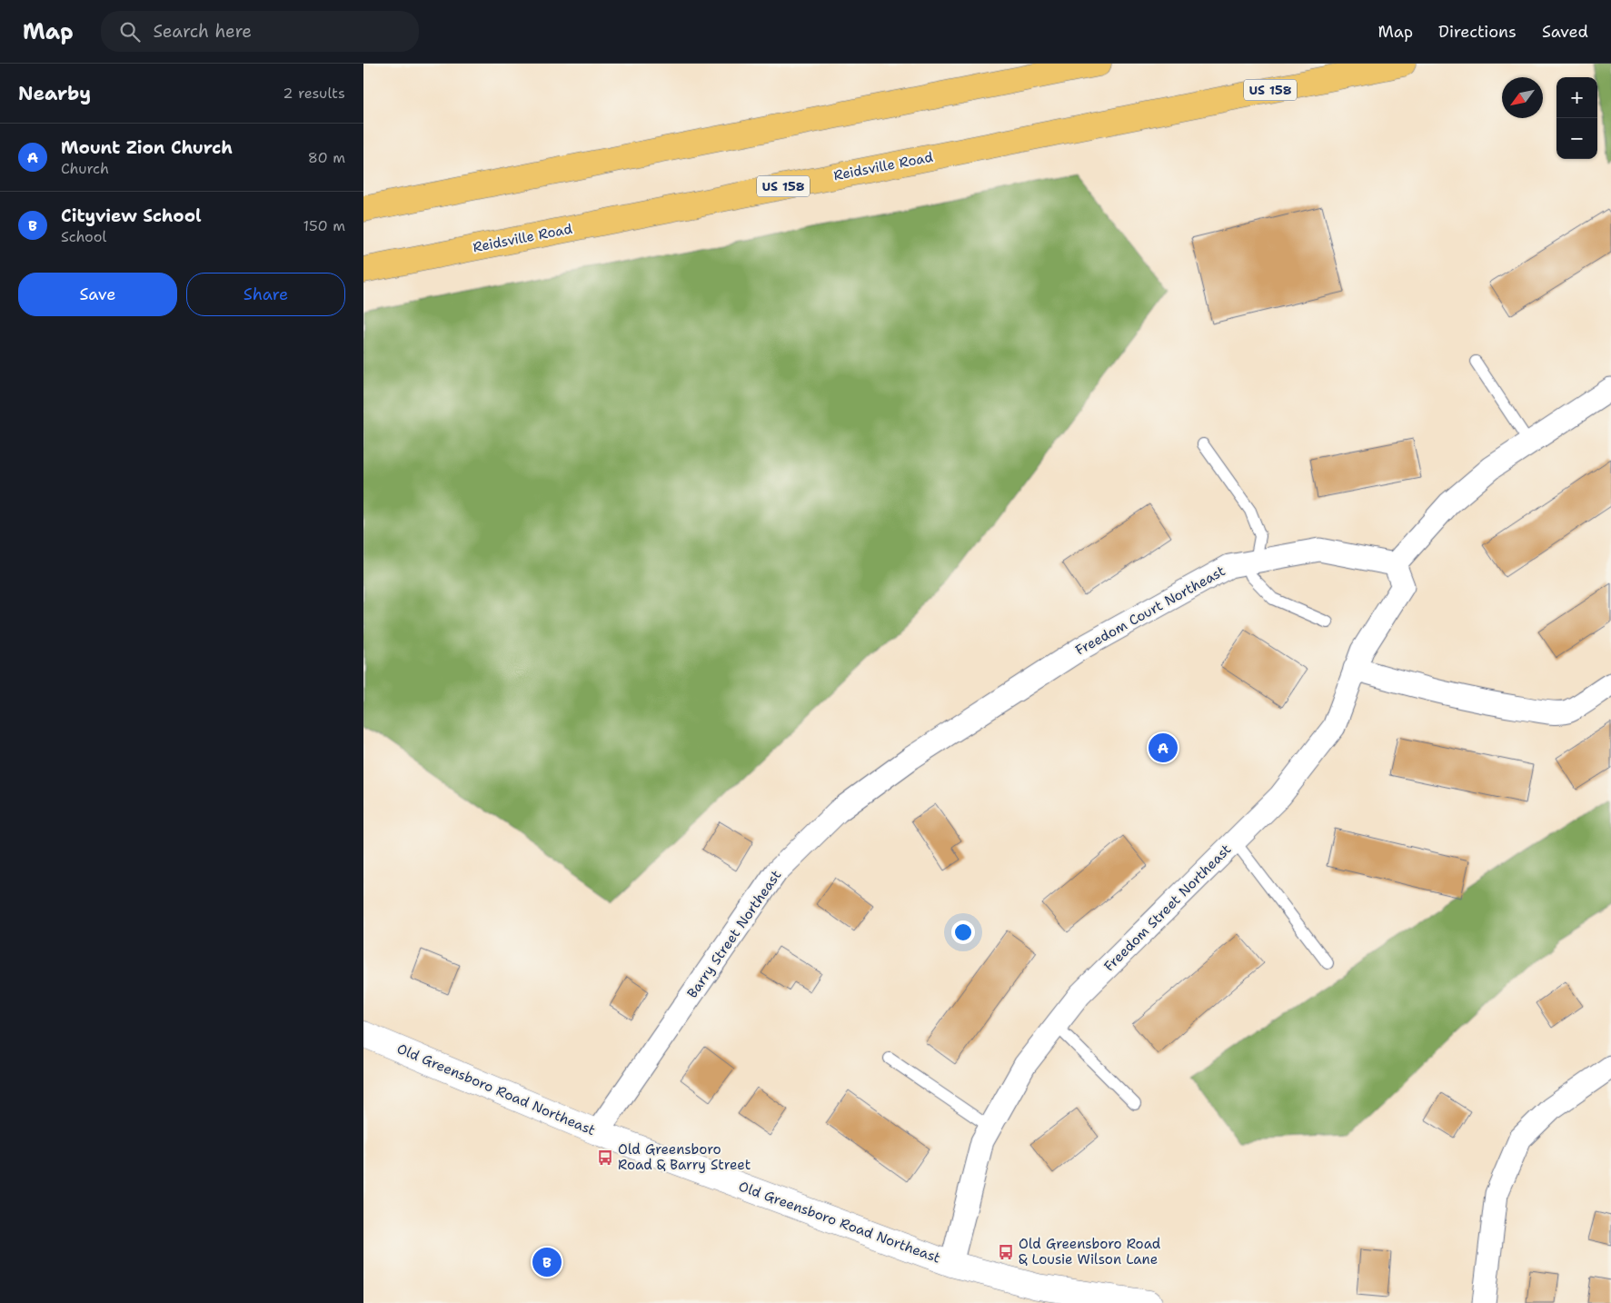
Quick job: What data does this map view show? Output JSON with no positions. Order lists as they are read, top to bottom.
{
  "streets": {
    "highway": ["US 158", "Reidsville Road"],
    "street": [
      "Freedom Court Northeast",
      "Freedom Street Northeast",
      "Barry Street Northeast",
      "Old Greensboro Road Northeast"
    ]
  },
  "crossings": [
    ["Freedom Court Northeast", "Freedom Street Northeast"],
    ["Freedom Court Northeast", "Barry Street Northeast"],
    ["Freedom Street Northeast", "Old Greensboro Road Northeast"],
    ["Barry Street Northeast", "Old Greensboro Road Northeast"]
  ],
  "places": {
    "bus stop": ["Old Greensboro Road & Barry Street", "Old Greensboro Road & Lousie Wilson Lane"]
  },
  "north": "bottom left",
  "page": {
    "header": "Map",
    "search": "Search here",
    "nav": ["Map", "Directions", "Saved"],
    "heading": ["Nearby", "2 results"],
    "map_buttons": ["+", "−"],
    "list": [
      {
        "mark": "A",
        "name": "Mount Zion Church",
        "note": "Church",
        "value": "80 m"
      },
      {
        "mark": "B",
        "name": "Cityview School",
        "note": "School",
        "value": "150 m"
      }
    ],
    "buttons": ["Save", "Share"],
    "pins": ["A", "B"]
  }
}
